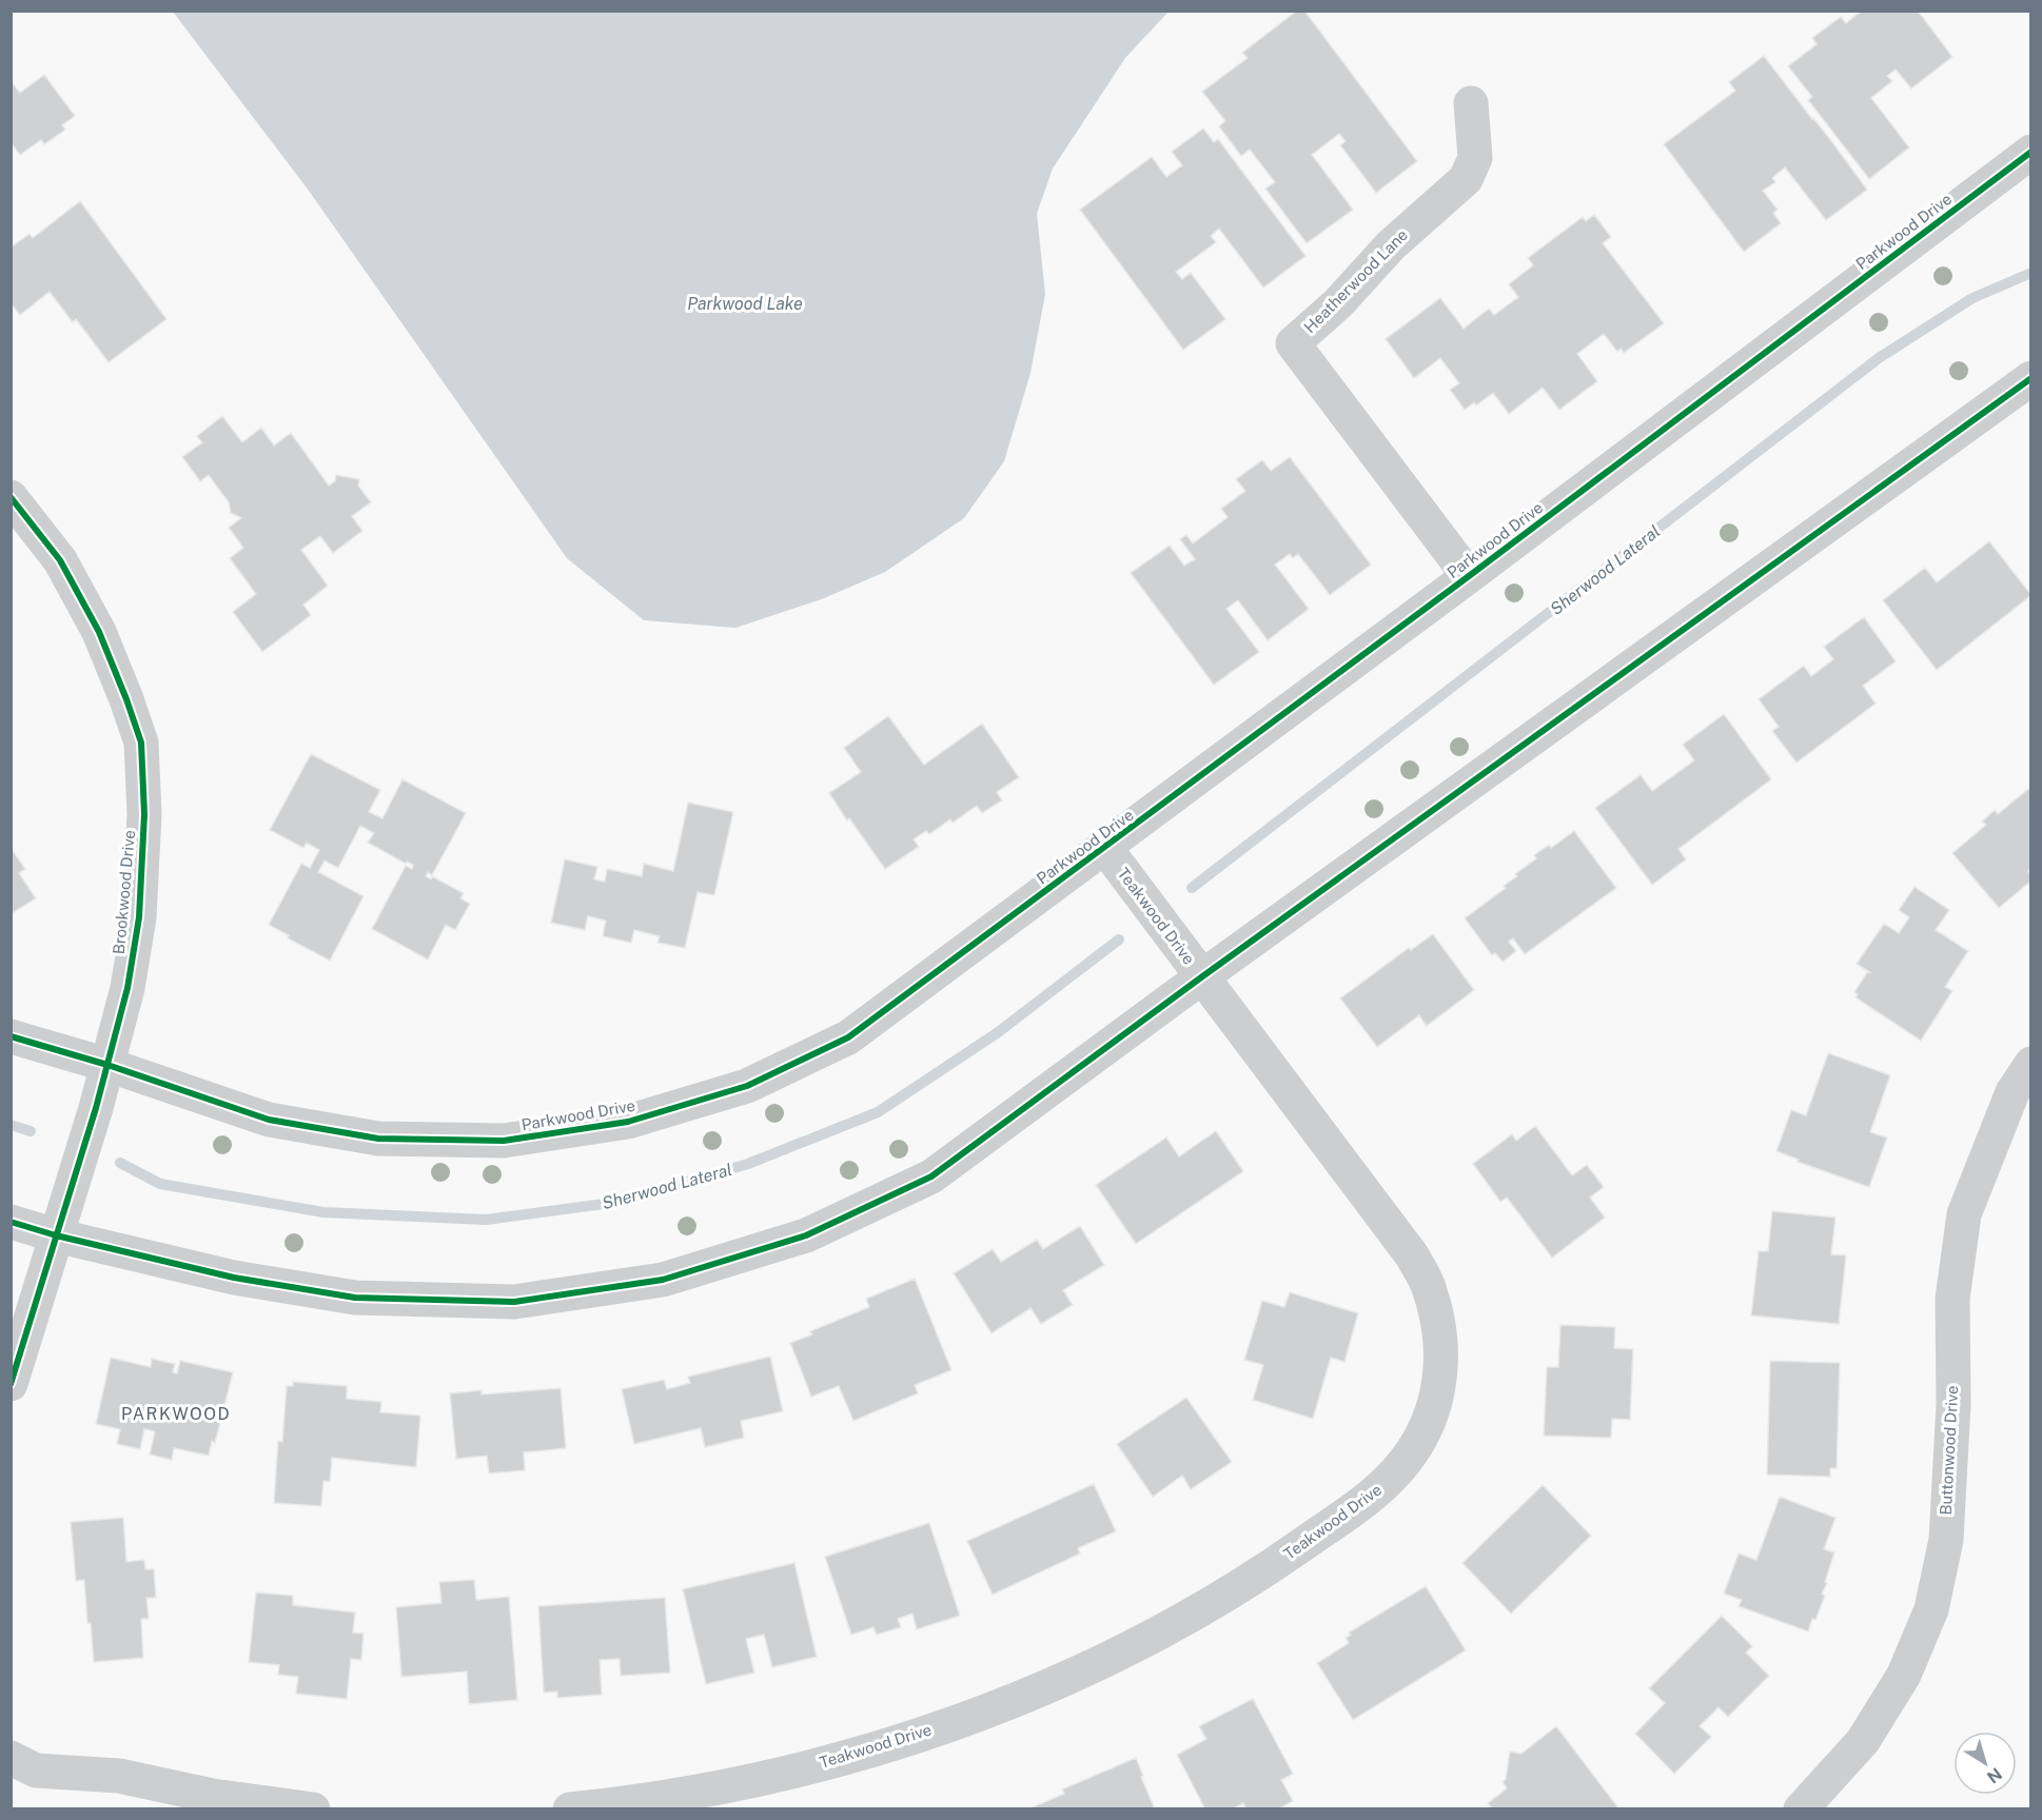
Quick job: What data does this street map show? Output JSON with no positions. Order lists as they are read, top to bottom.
{
  "streets": {
    "street": [
      "Parkwood Drive",
      "Heatherwood Lane",
      "Brookwood Drive",
      "Teakwood Drive",
      "Buttonwood Drive"
    ]
  },
  "crossings": [
    ["Parkwood Drive", "Heatherwood Lane"],
    ["Parkwood Drive", "Brookwood Drive"],
    ["Parkwood Drive", "Teakwood Drive"]
  ],
  "districts": ["PARKWOOD"],
  "water": ["Parkwood Lake", "Sherwood Lateral"],
  "north": "bottom right"
}
